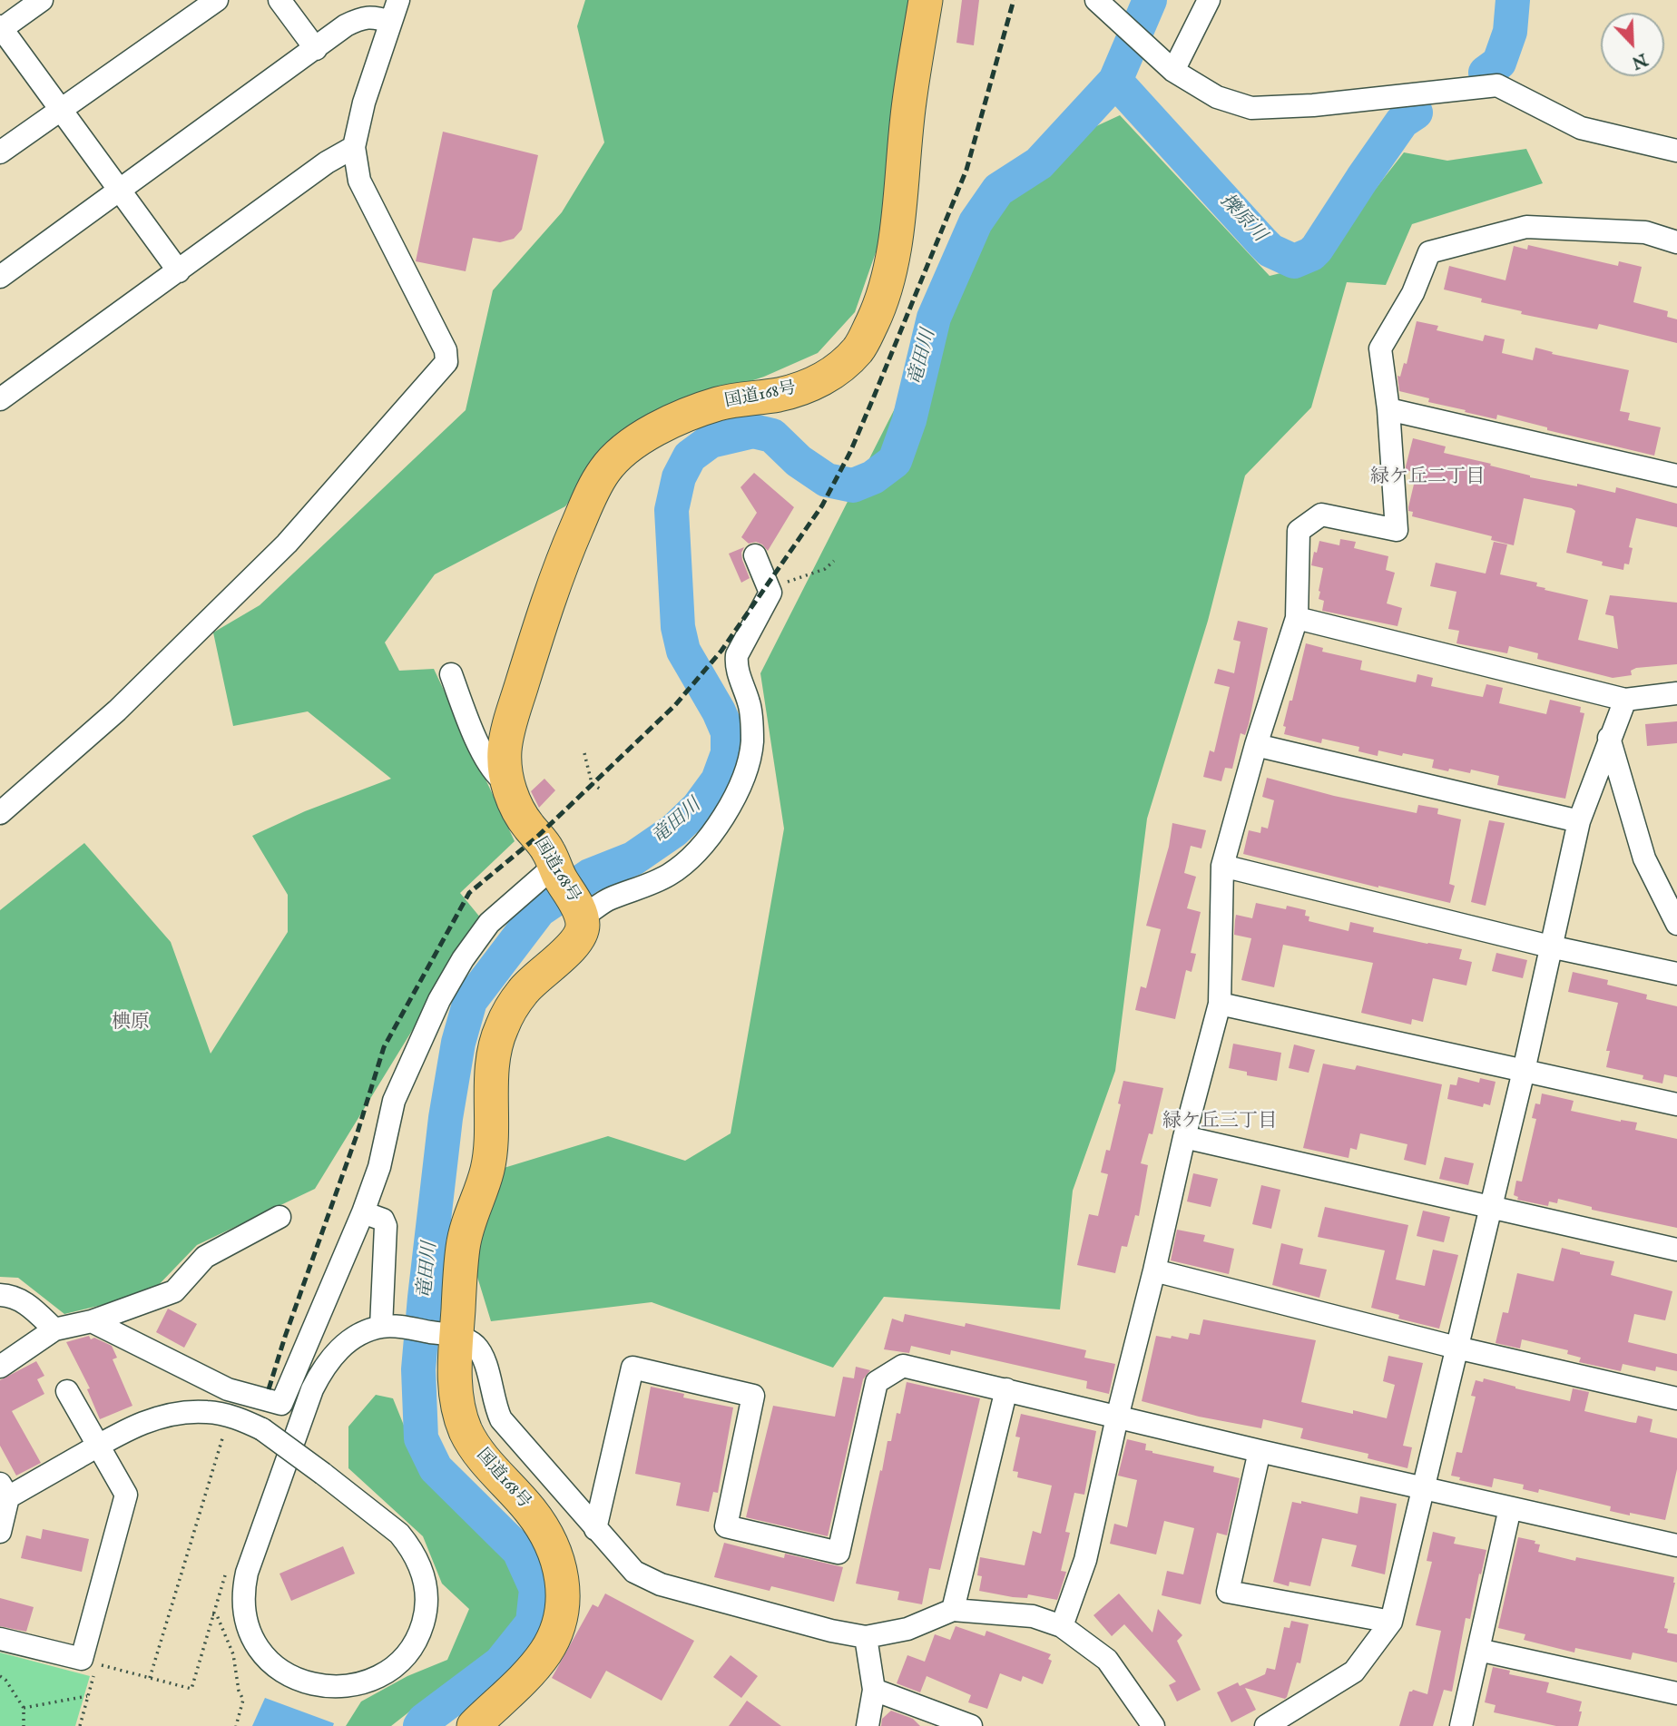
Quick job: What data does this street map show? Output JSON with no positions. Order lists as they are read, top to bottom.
{
  "streets": {
    "highway": ["国道168号"]
  },
  "districts": ["緑ケ丘二丁目", "椣原", "緑ケ丘三丁目"],
  "water": ["擽原川", "竜田川"],
  "north": "bottom right"
}
